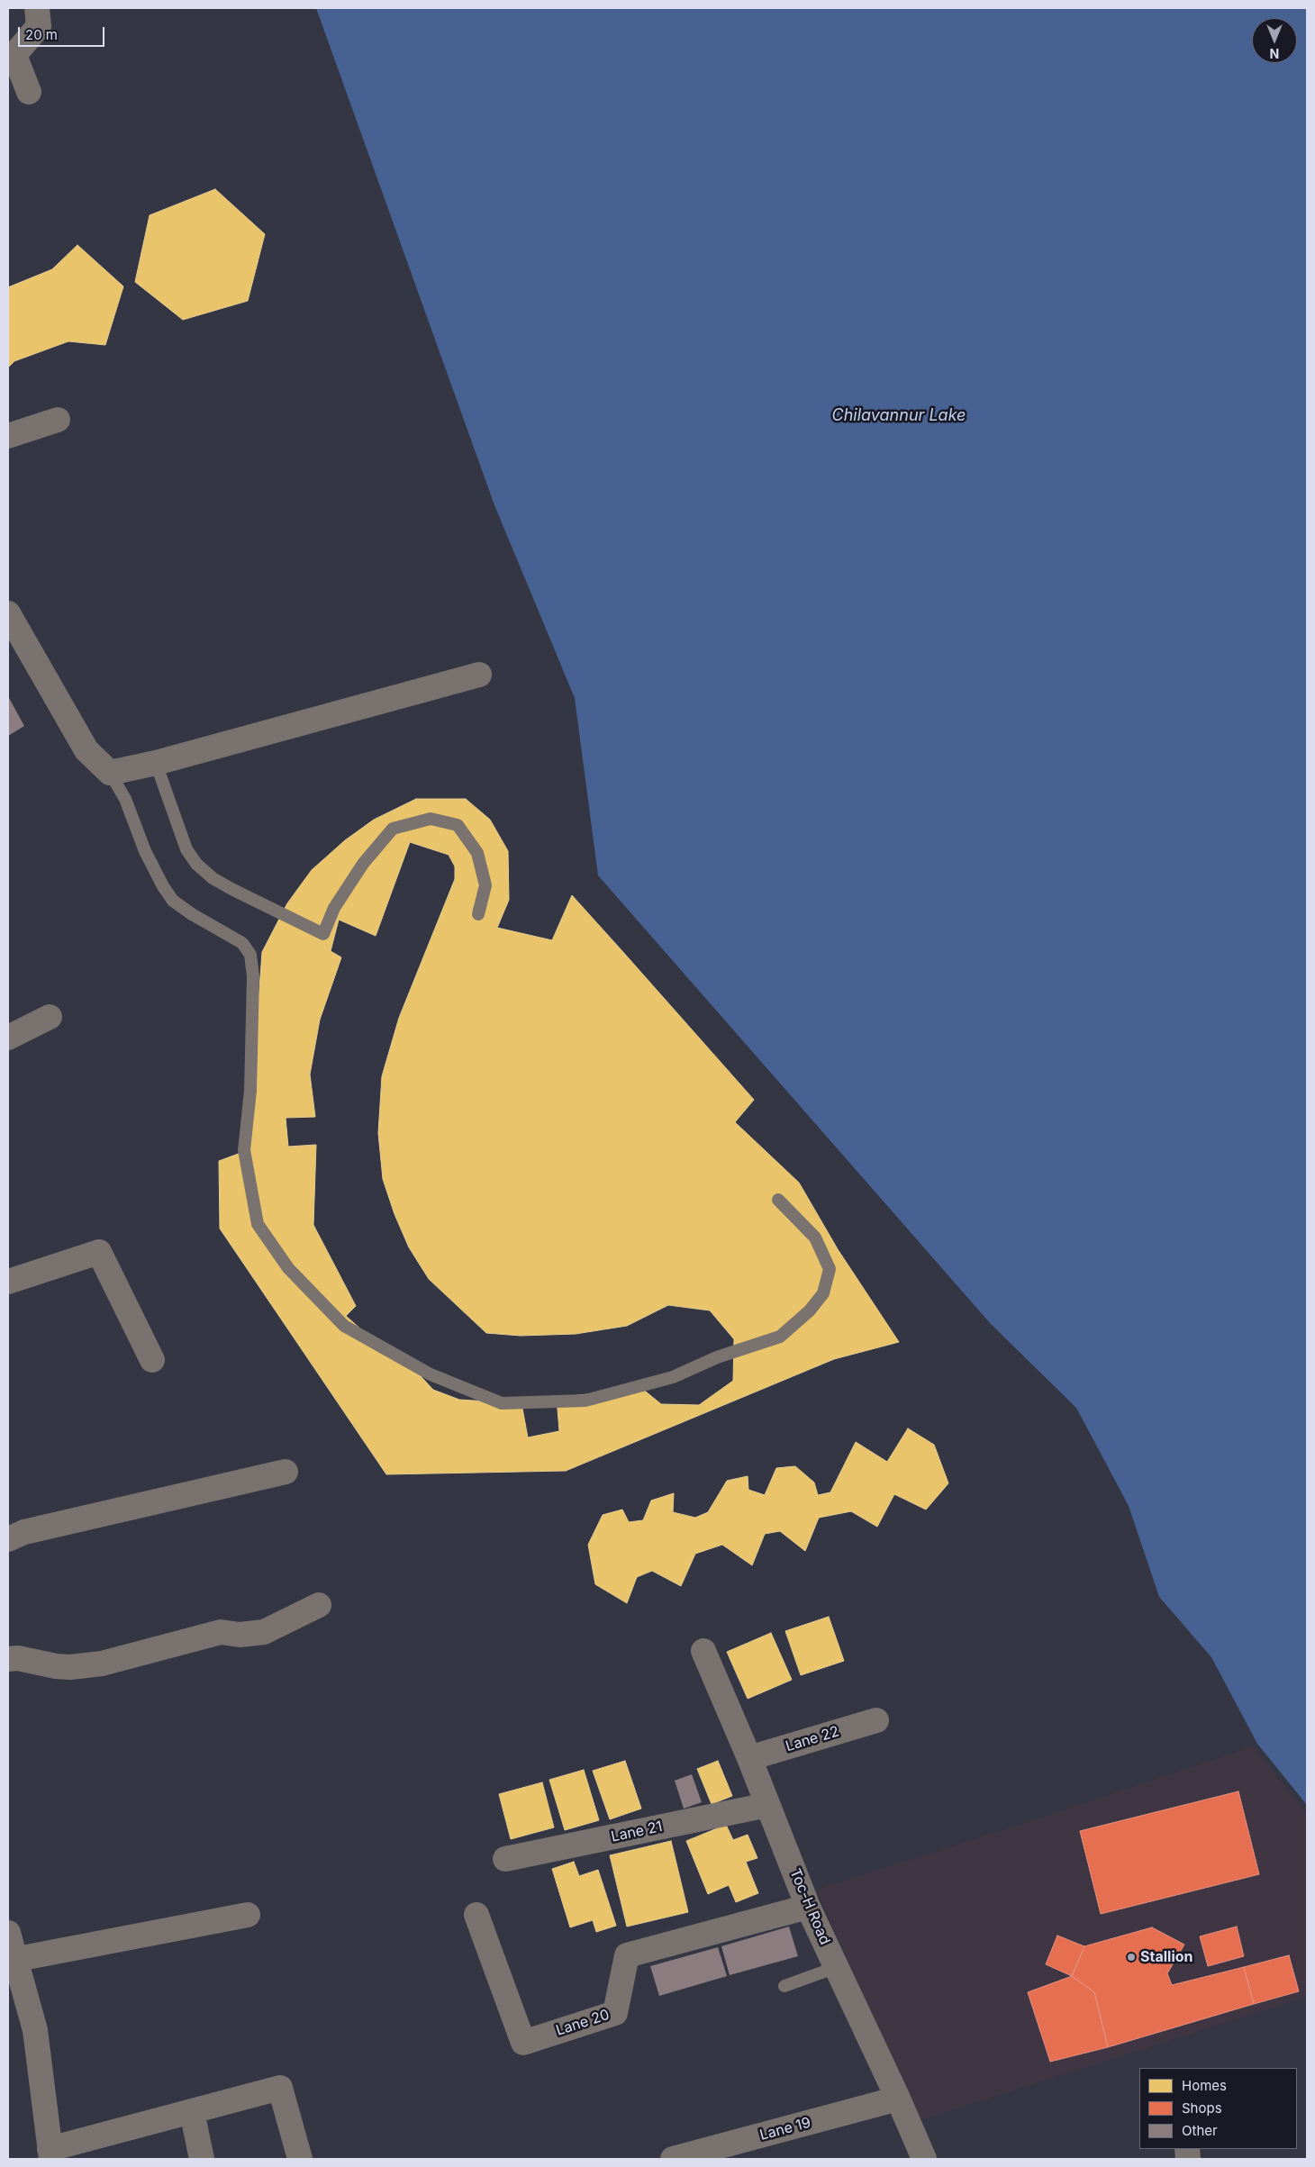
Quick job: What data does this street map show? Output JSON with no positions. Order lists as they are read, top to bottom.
{
  "streets": {
    "street": [
      "Lane 22",
      "Lane 21",
      "Toc-H Road",
      "Lane 20",
      "Lane 19"
    ]
  },
  "crossings": [
    ["Lane 22", "Toc-H Road"],
    ["Lane 21", "Toc-H Road"],
    ["Toc-H Road", "Lane 20"],
    ["Toc-H Road", "Lane 19"]
  ],
  "water": ["Chilavannur Lake"],
  "places": ["Stallion"],
  "legend": ["Homes", "Shops", "Other"],
  "scale_bar": "20 m",
  "north": "bottom"
}
